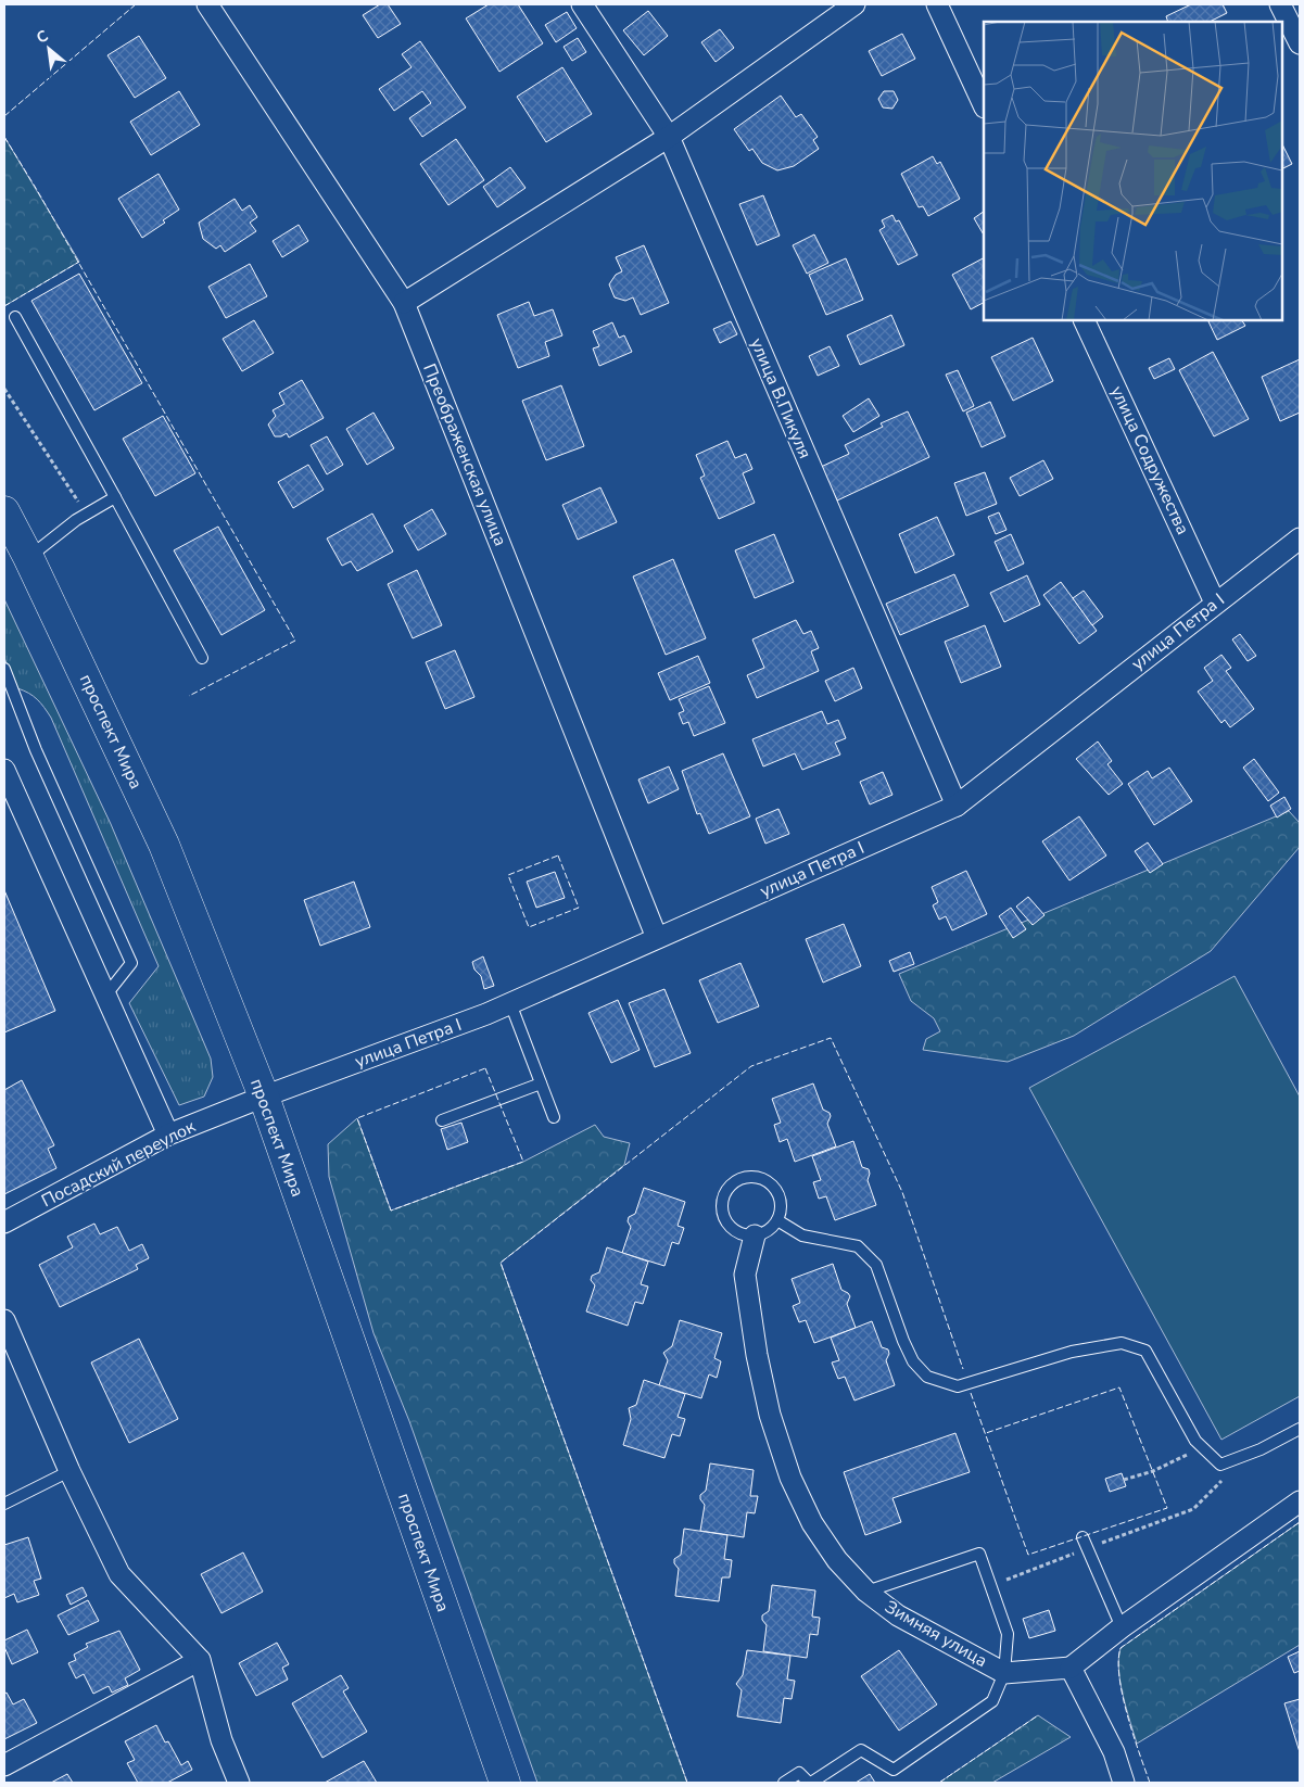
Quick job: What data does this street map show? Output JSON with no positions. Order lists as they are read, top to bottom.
{
  "streets": {
    "main road": ["проспект Мира"],
    "street": [
      "улица В.Пикуля",
      "Преображенская улица",
      "улица Содружества",
      "улица Петра I",
      "Посадский переулок",
      "Зимняя улица"
    ]
  },
  "crossings": [
    ["улица В.Пикуля", "улица Петра I"],
    ["Преображенская улица", "улица Петра I"],
    ["улица Содружества", "улица Петра I"],
    ["улица Петра I", "проспект Мира"],
    ["улица Петра I", "Посадский переулок"],
    ["проспект Мира", "Посадский переулок"]
  ],
  "north": "top left"
}
